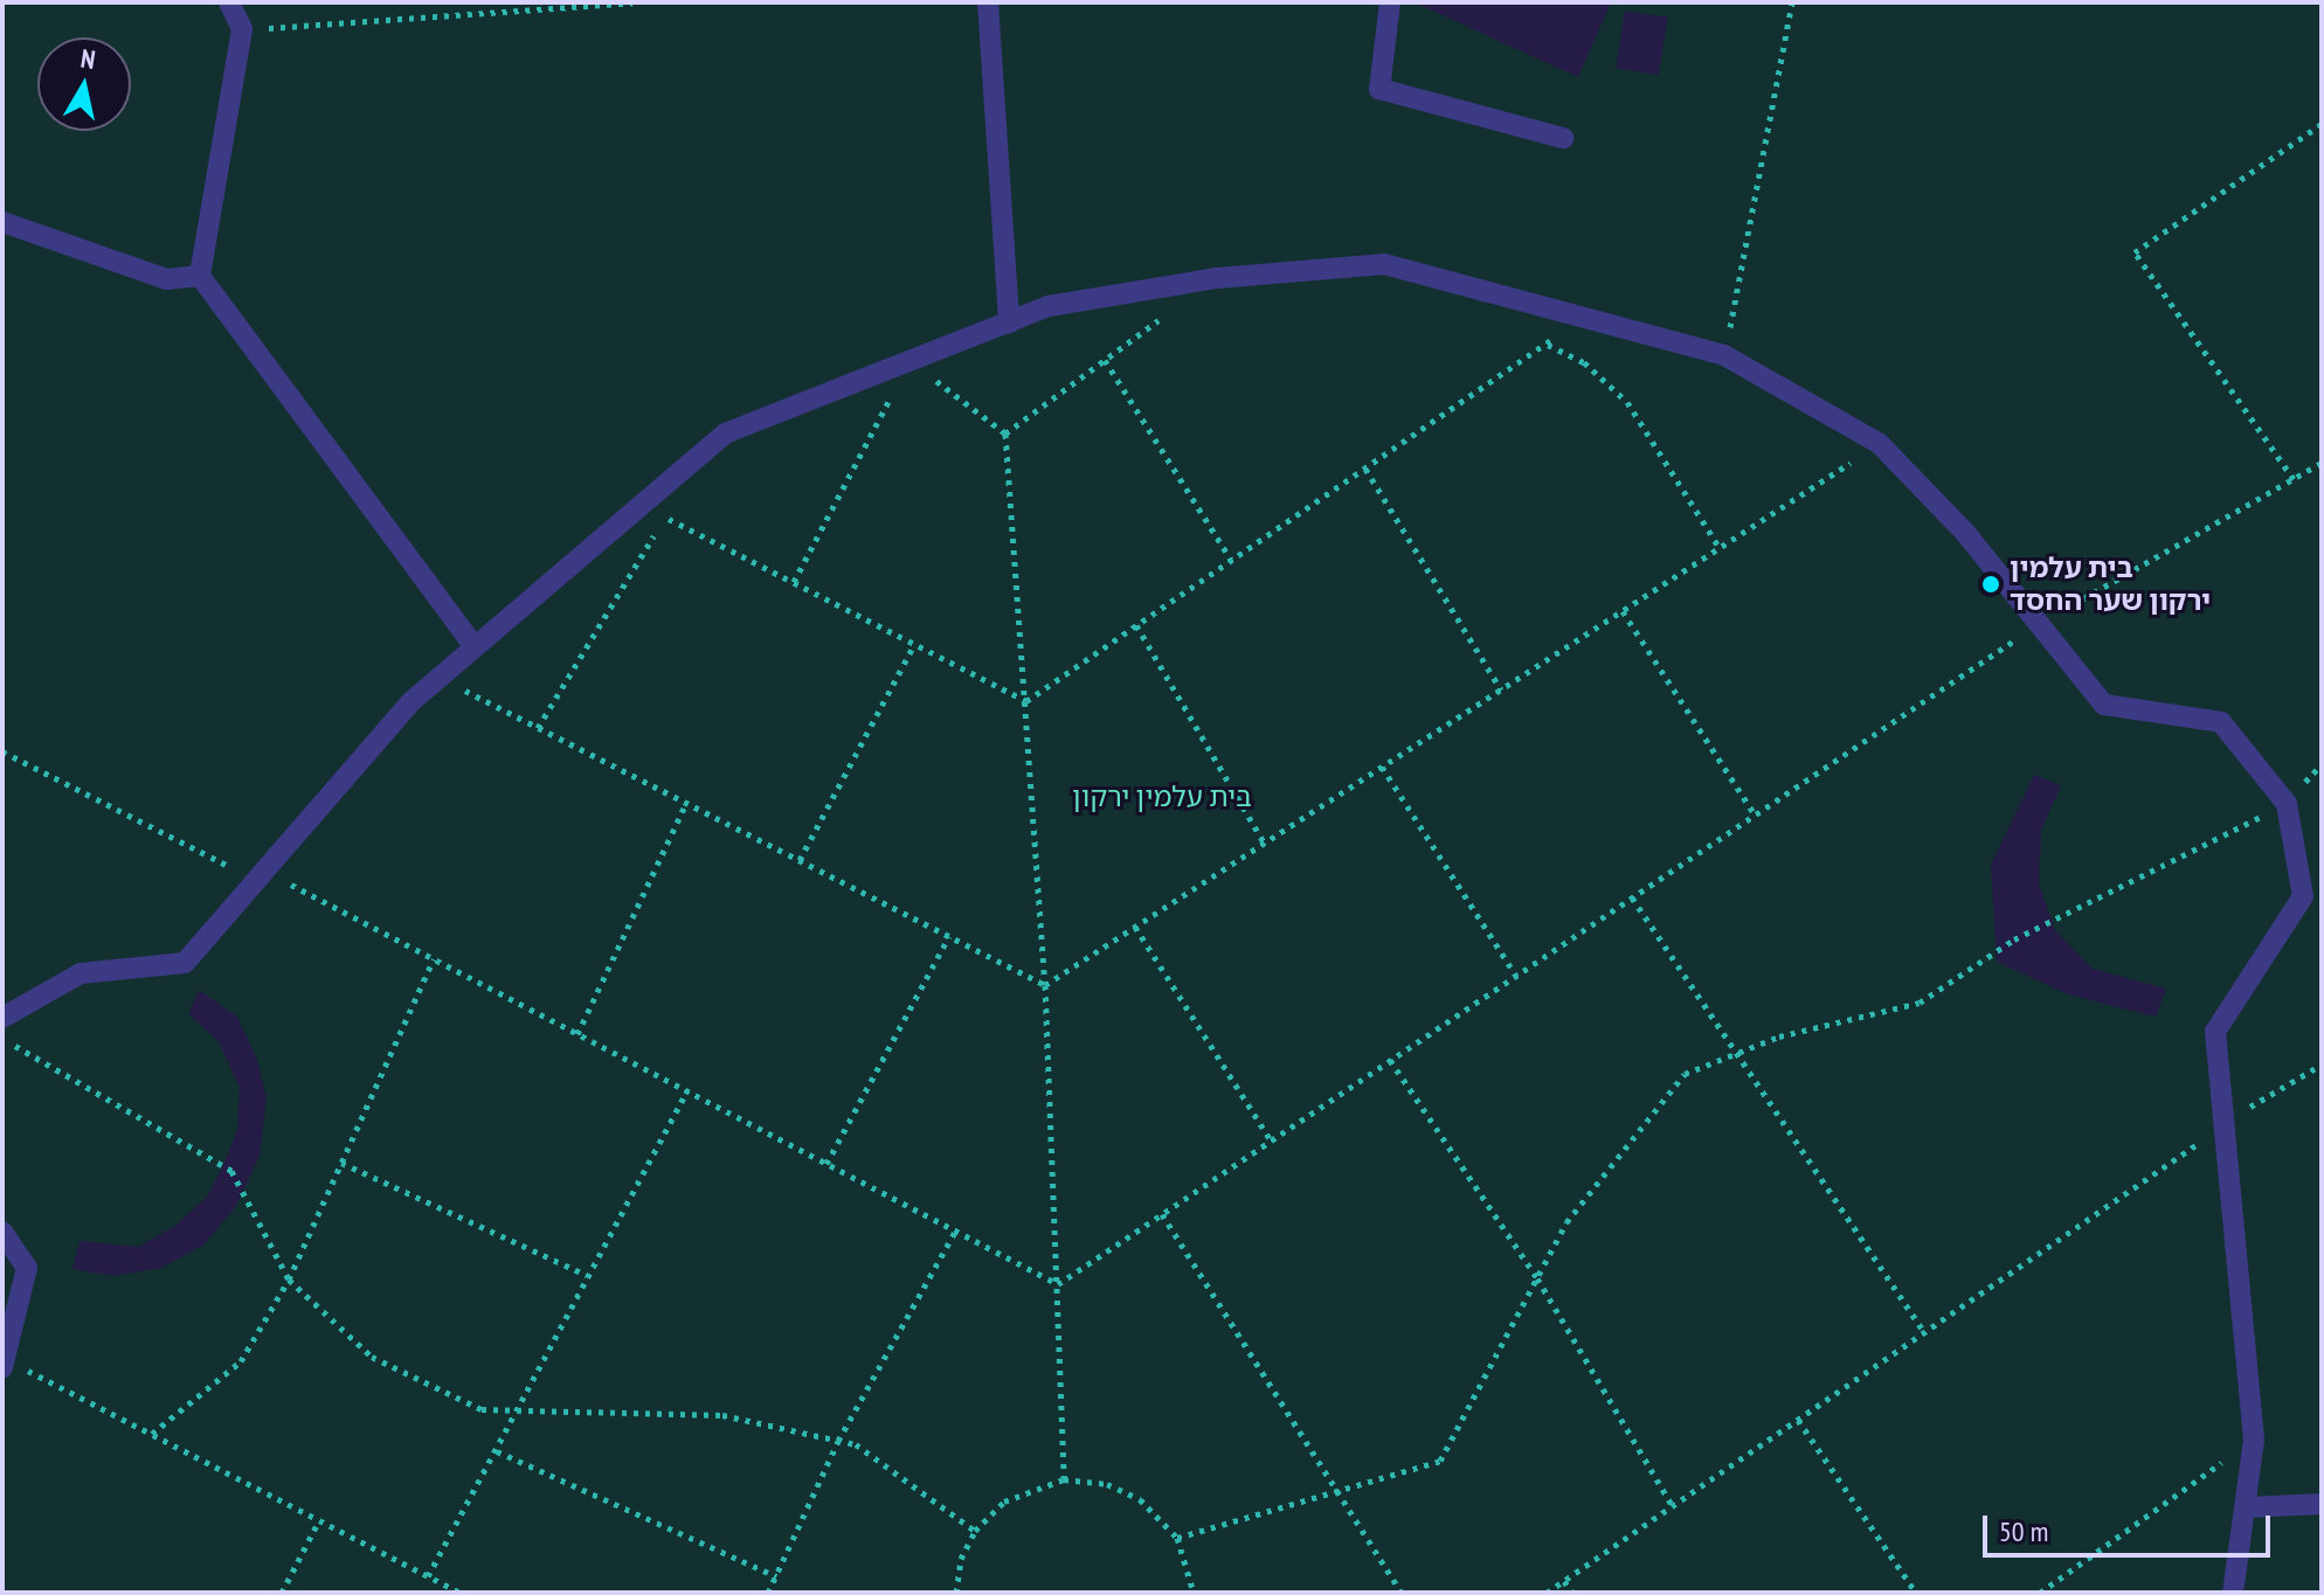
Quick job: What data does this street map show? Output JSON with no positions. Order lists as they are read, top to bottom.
{
  "parks": ["בית עלמין ירקון"],
  "places": ["בית עלמין ירקון שער החסד"],
  "scale_bar": "50 m",
  "north": "top"
}
